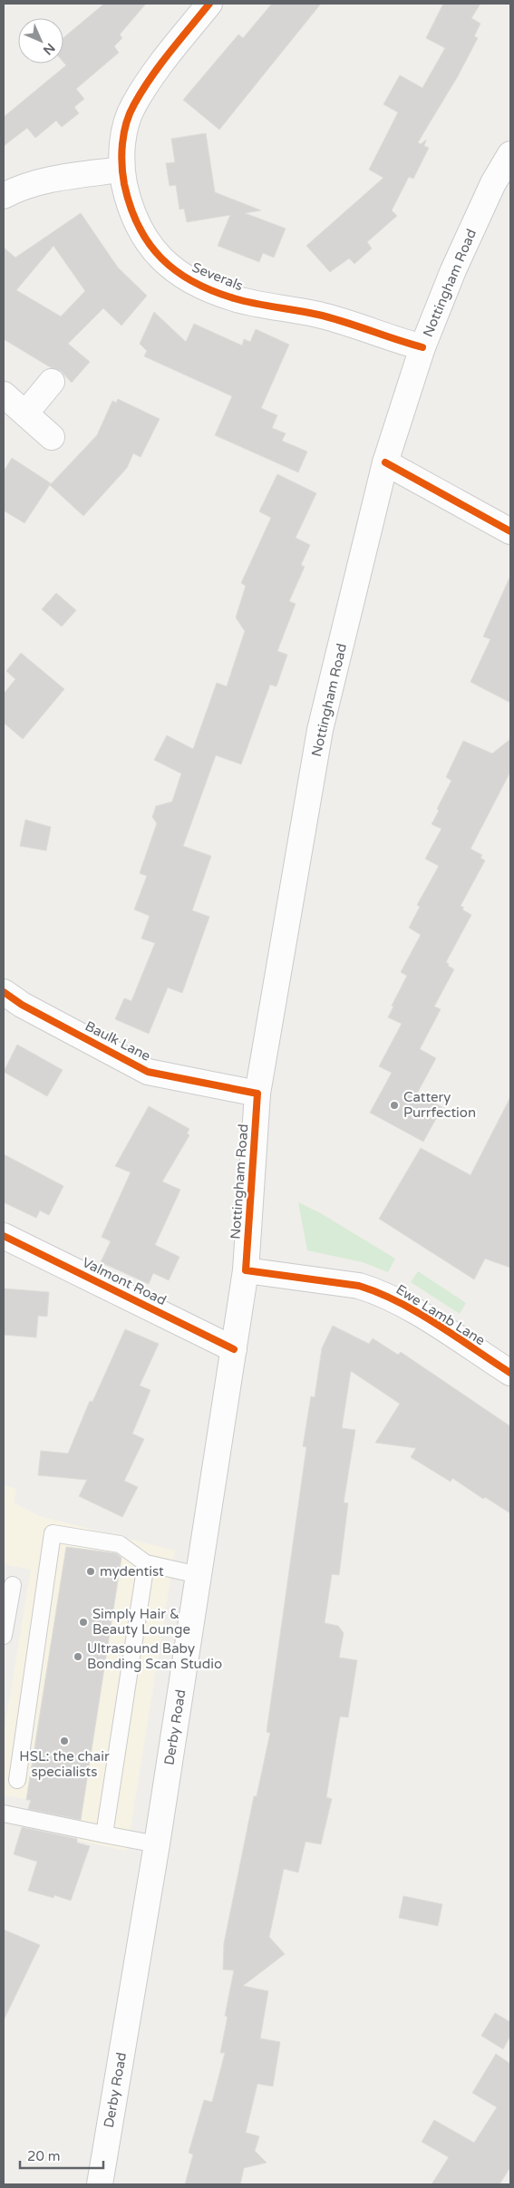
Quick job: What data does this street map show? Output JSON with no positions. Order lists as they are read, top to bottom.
{
  "streets": {
    "main road": [
      "Severals",
      "Nottingham Road",
      "Baulk Lane",
      "Valmont Road",
      "Ewe Lamb Lane",
      "Derby Road"
    ]
  },
  "crossings": [
    ["Severals", "Nottingham Road"],
    ["Nottingham Road", "Baulk Lane"],
    ["Nottingham Road", "Ewe Lamb Lane"],
    ["Nottingham Road", "Derby Road"],
    ["Valmont Road", "Derby Road"],
    ["Ewe Lamb Lane", "Derby Road"]
  ],
  "places": [
    "Cattery Purrfection",
    "mydentist",
    "Simply Hair & Beauty Lounge",
    "Ultrasound Baby Bonding Scan Studio",
    "HSL: the chair specialists"
  ],
  "scale_bar": "20 m",
  "north": "bottom right"
}
